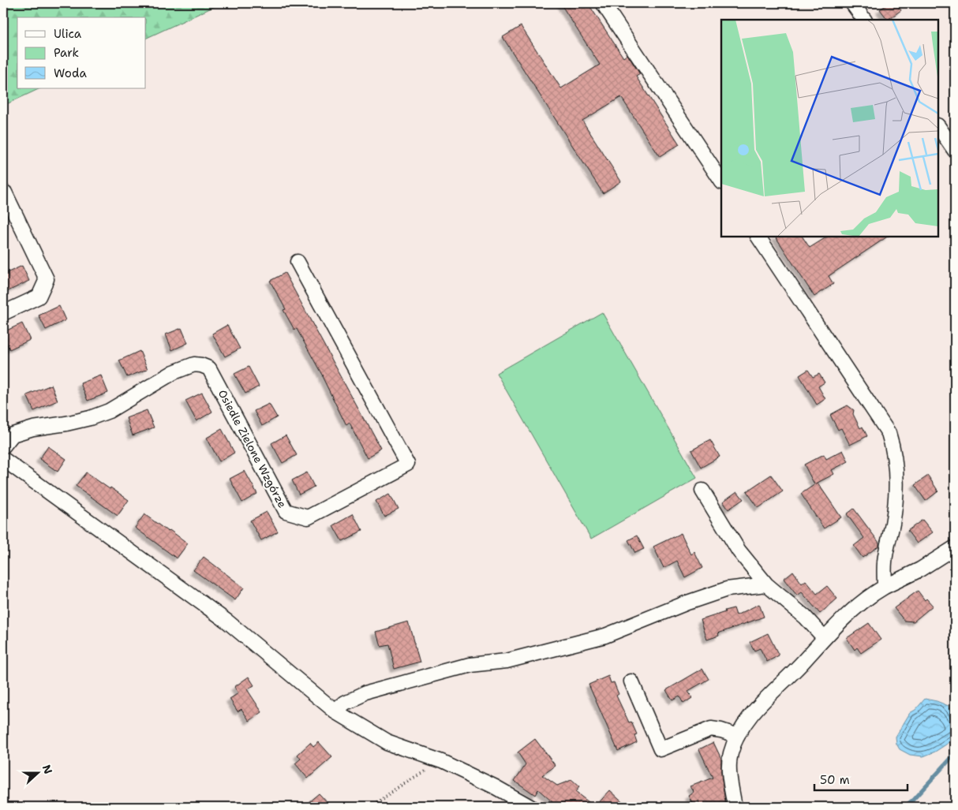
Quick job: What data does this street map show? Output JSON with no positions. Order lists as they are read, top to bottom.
{
  "streets": {
    "street": ["Osiedle Zielone Wzgórze"]
  },
  "legend": ["Ulica", "Park", "Woda"],
  "scale_bar": "50 m",
  "north": "right"
}
